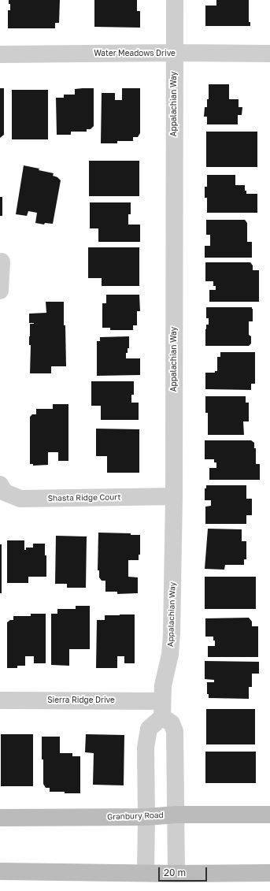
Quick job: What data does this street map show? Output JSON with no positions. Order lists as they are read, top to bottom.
{
  "streets": {
    "main road": ["Granbury Road"],
    "street": [
      "Water Meadows Drive",
      "Appalachian Way",
      "Shasta Ridge Court",
      "Sierra Ridge Drive"
    ]
  },
  "crossings": [
    ["Water Meadows Drive", "Appalachian Way"],
    ["Appalachian Way", "Shasta Ridge Court"],
    ["Appalachian Way", "Sierra Ridge Drive"]
  ],
  "scale_bar": "20 m"
}
